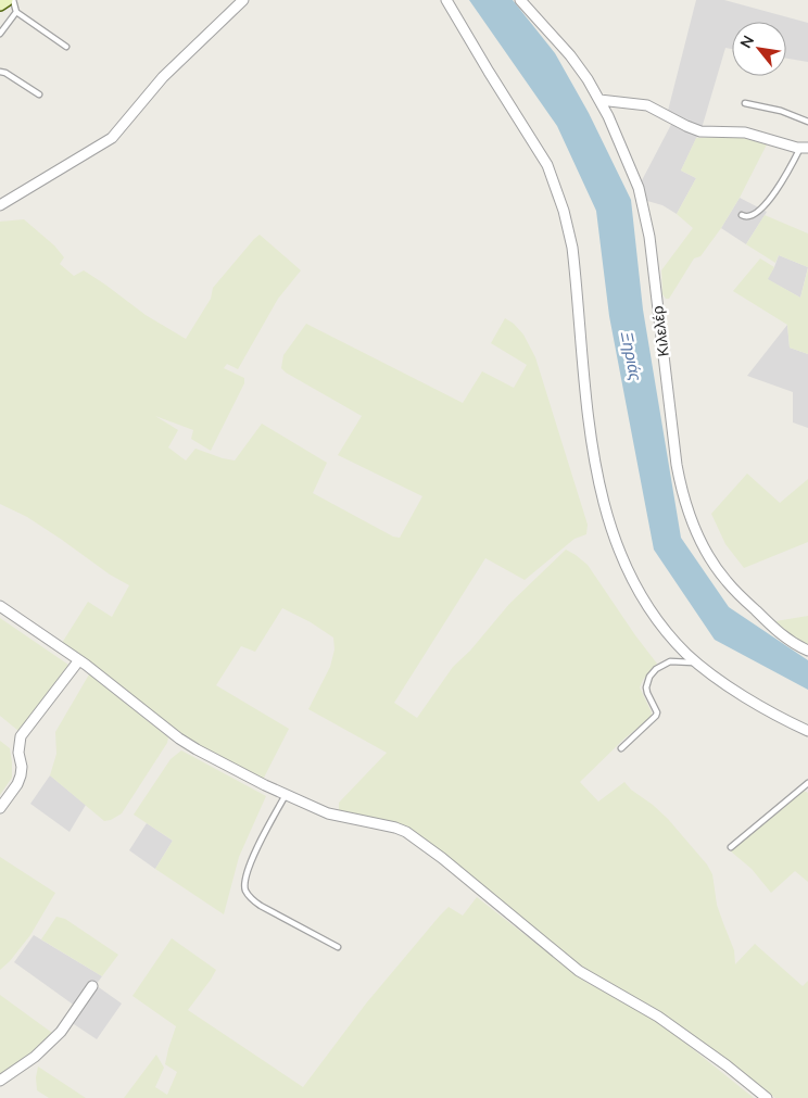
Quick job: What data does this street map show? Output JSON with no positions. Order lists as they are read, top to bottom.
{
  "streets": {
    "street": ["Κιλελέρ"]
  },
  "water": ["Ξηριάς"],
  "north": "top left"
}
